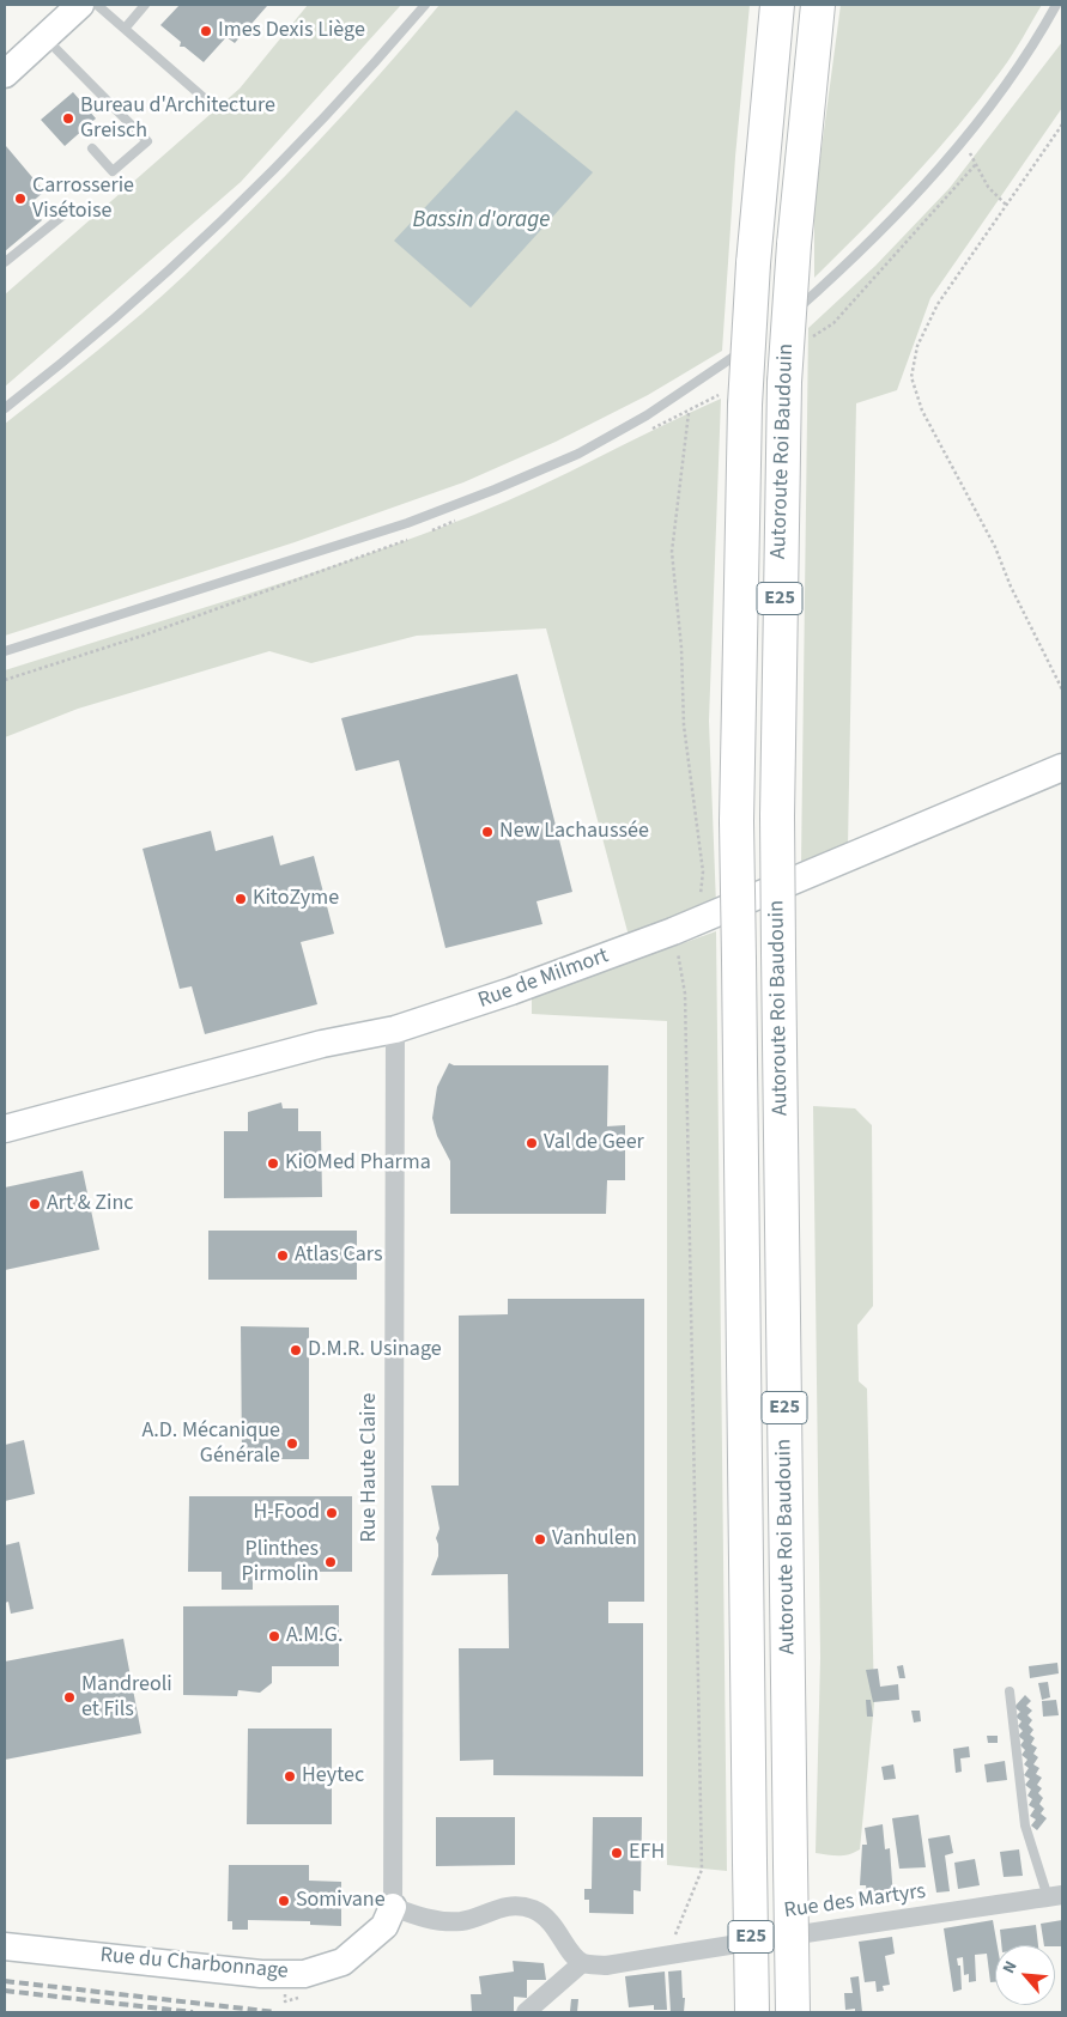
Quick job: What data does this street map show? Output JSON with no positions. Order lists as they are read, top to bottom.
{
  "streets": {
    "highway": ["Autoroute Roi Baudouin", "E25"],
    "street": [
      "Rue de Milmort",
      "Rue Haute Claire",
      "Rue des Martyrs",
      "Rue du Charbonnage"
    ]
  },
  "crossings": [
    ["Rue de Milmort", "Rue Haute Claire"],
    ["Rue Haute Claire", "Rue du Charbonnage"]
  ],
  "water": ["Bassin d'orage"],
  "places": [
    "Imes Dexis Liège",
    "Bureau d'Architecture Greisch",
    "Carrosserie Visétoise",
    "New Lachaussée",
    "KitoZyme",
    "Val de Geer",
    "KiOMed Pharma",
    "Art & Zinc",
    "Atlas Cars",
    "D.M.R. Usinage",
    "A.D. Mécanique Générale",
    "H-Food",
    "Vanhulen",
    "Plinthes Pirmolin",
    "A.M.G.",
    "Mandreoli et Fils",
    "Heytec",
    "EFH",
    "Somivane"
  ],
  "north": "top left"
}
